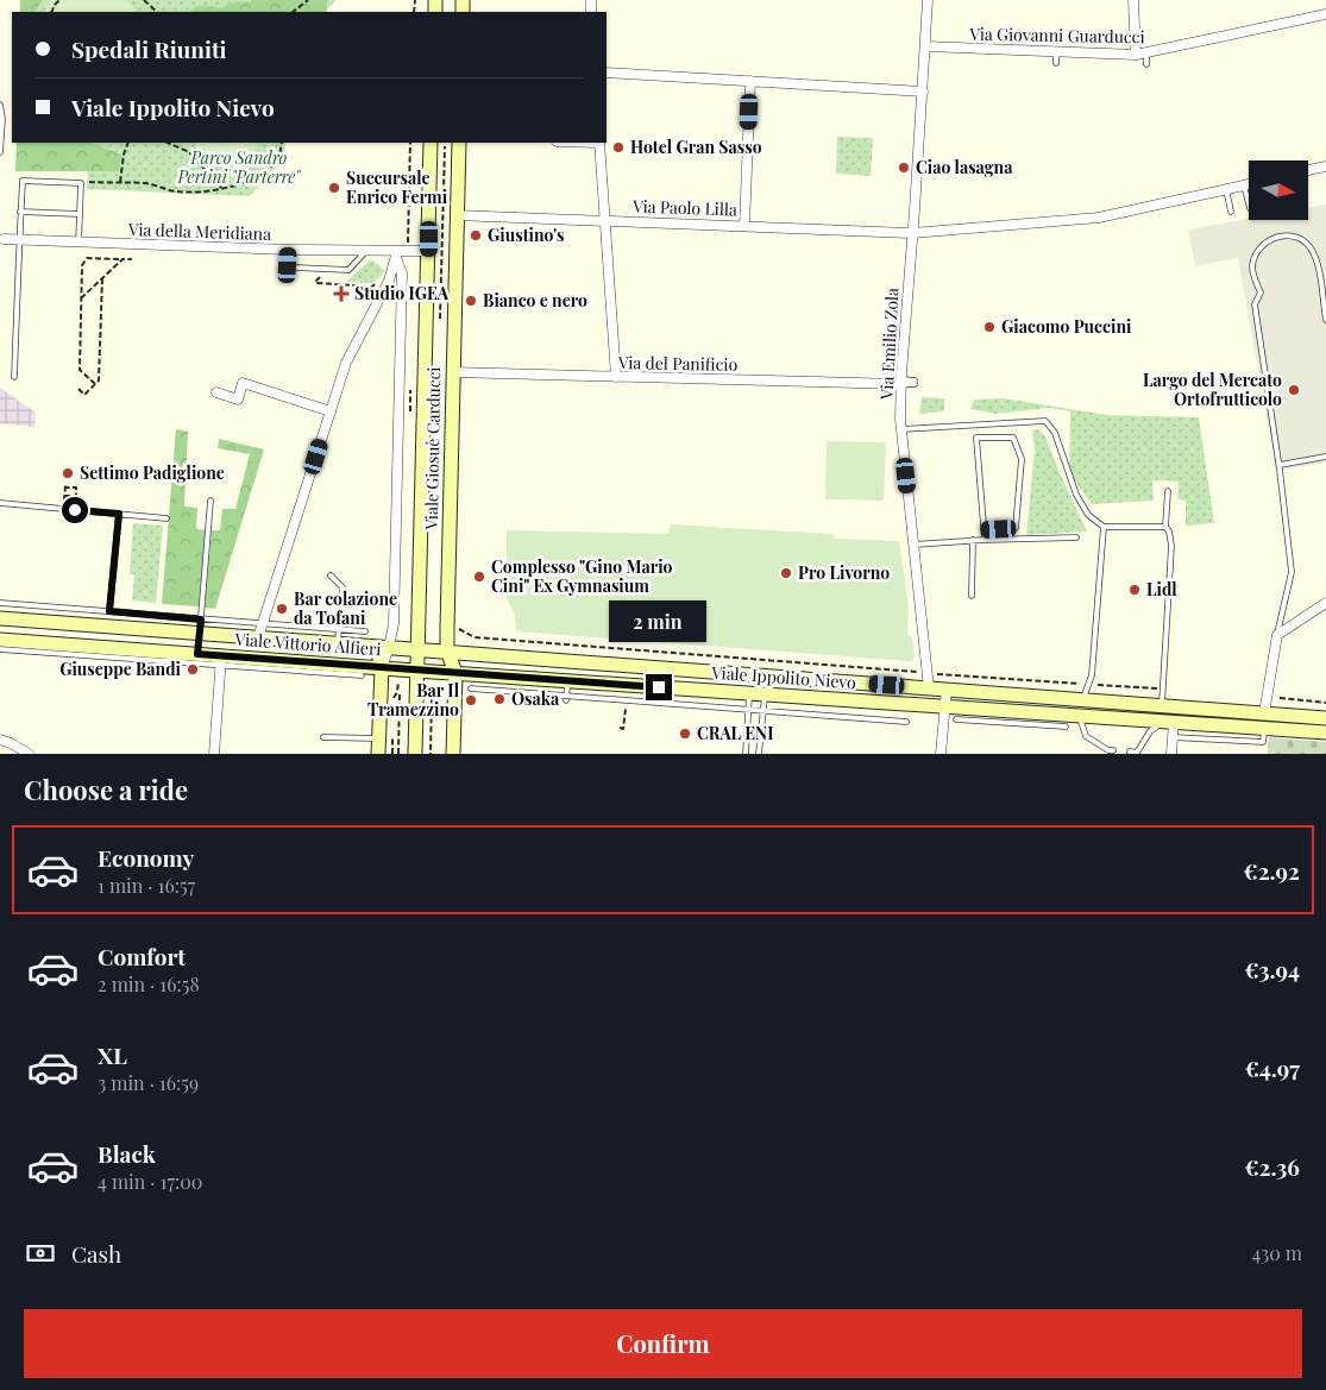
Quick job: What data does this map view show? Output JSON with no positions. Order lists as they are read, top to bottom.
{
  "streets": {
    "main road": ["Viale Giosuè Carducci", "Viale Vittorio Alfieri", "Viale Ippolito Nievo"],
    "street": [
      "Via Giovanni Guarducci",
      "Via Paolo Lilla",
      "Via della Meridiana",
      "Via Emilio Zola",
      "Via del Panificio"
    ]
  },
  "crossings": [
    ["Via Giovanni Guarducci", "Via Emilio Zola"],
    ["Via Paolo Lilla", "Via Emilio Zola"],
    ["Via Paolo Lilla", "Viale Giosuè Carducci"],
    ["Via della Meridiana", "Viale Giosuè Carducci"],
    ["Via Emilio Zola", "Via del Panificio"],
    ["Via Emilio Zola", "Viale Ippolito Nievo"],
    ["Via del Panificio", "Viale Giosuè Carducci"],
    ["Viale Giosuè Carducci", "Viale Vittorio Alfieri"],
    ["Viale Giosuè Carducci", "Viale Ippolito Nievo"],
    ["Viale Vittorio Alfieri", "Viale Ippolito Nievo"]
  ],
  "parks": ["Parco Sandro Pertini \"Parterre\""],
  "places": {
    "other": [
      "Hotel Gran Sasso",
      "Ciao lasagna",
      "Succursale Enrico Fermi",
      "Giustino's",
      "Bianco e nero",
      "Giacomo Puccini",
      "Largo del Mercato Ortofrutticolo",
      "Settimo Padiglione",
      "Pro Livorno",
      "Complesso \"Gino Mario Cini\" Ex Gymnasium",
      "Lidl",
      "Bar colazione da Tofani",
      "Giuseppe Bandi",
      "Osaka",
      "Bar Il Tramezzino",
      "CRAL ENI"
    ],
    "health": ["Studio IGEA"]
  },
  "north": "right",
  "page": {
    "banner": ["Spedali Riuniti", "Viale Ippolito Nievo"],
    "bubble": "2 min",
    "heading": "Choose a ride",
    "list": [
      {
        "name": "Economy",
        "note": "1 min · 16:57",
        "value": "€2.92"
      },
      {
        "name": "Comfort",
        "note": "2 min · 16:58",
        "value": "€3.94"
      },
      {
        "name": "XL",
        "note": "3 min · 16:59",
        "value": "€4.97"
      },
      {
        "name": "Black",
        "note": "4 min · 17:00",
        "value": "€2.36"
      }
    ],
    "pay": ["Cash", "430 m"],
    "buttons": "Confirm"
  }
}
